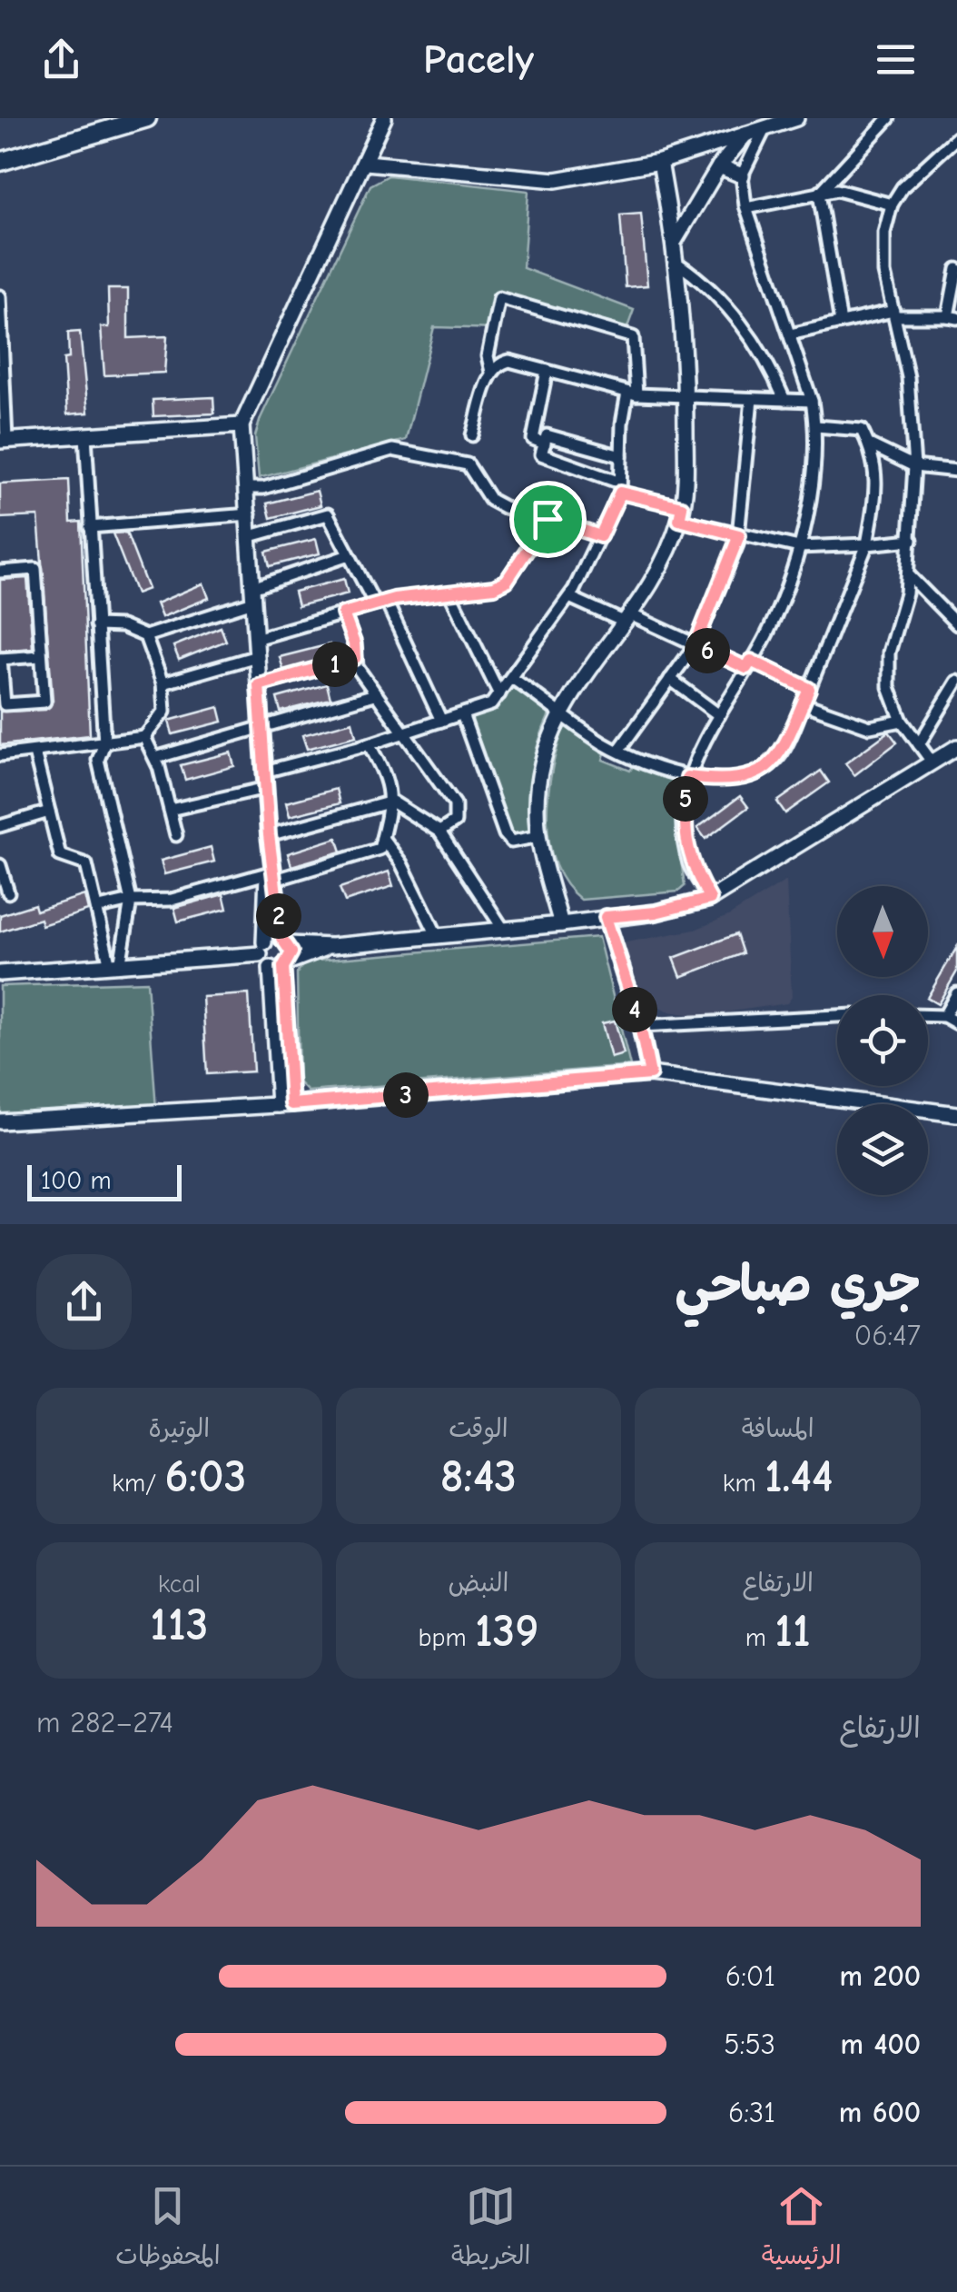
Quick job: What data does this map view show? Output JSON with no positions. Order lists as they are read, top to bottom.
{
  "scale_bar": "100 m",
  "north": "bottom",
  "page": {
    "header": "Pacely",
    "pins": [
      "6",
      "1",
      "5",
      "2",
      "4",
      "3"
    ],
    "scale": "100 m",
    "heading": ["جري صباحي", "06:47"],
    "stats": [
      ["المسافة", "1.44 km"],
      ["الوقت", "8:43"],
      ["الوتيرة", "6:03 /km"],
      ["الارتفاع", "11 m"],
      ["النبض", "139 bpm"],
      ["kcal", "113"]
    ],
    "chart": ["الارتفاع", "274–282 m"],
    "list": [
      {
        "name": "200 m",
        "note": "6:01"
      },
      {
        "name": "400 m",
        "note": "5:53"
      },
      {
        "name": "600 m",
        "note": "6:31"
      }
    ],
    "tabs": ["الرئيسية", "الخريطة", "المحفوظات"]
  }
}
